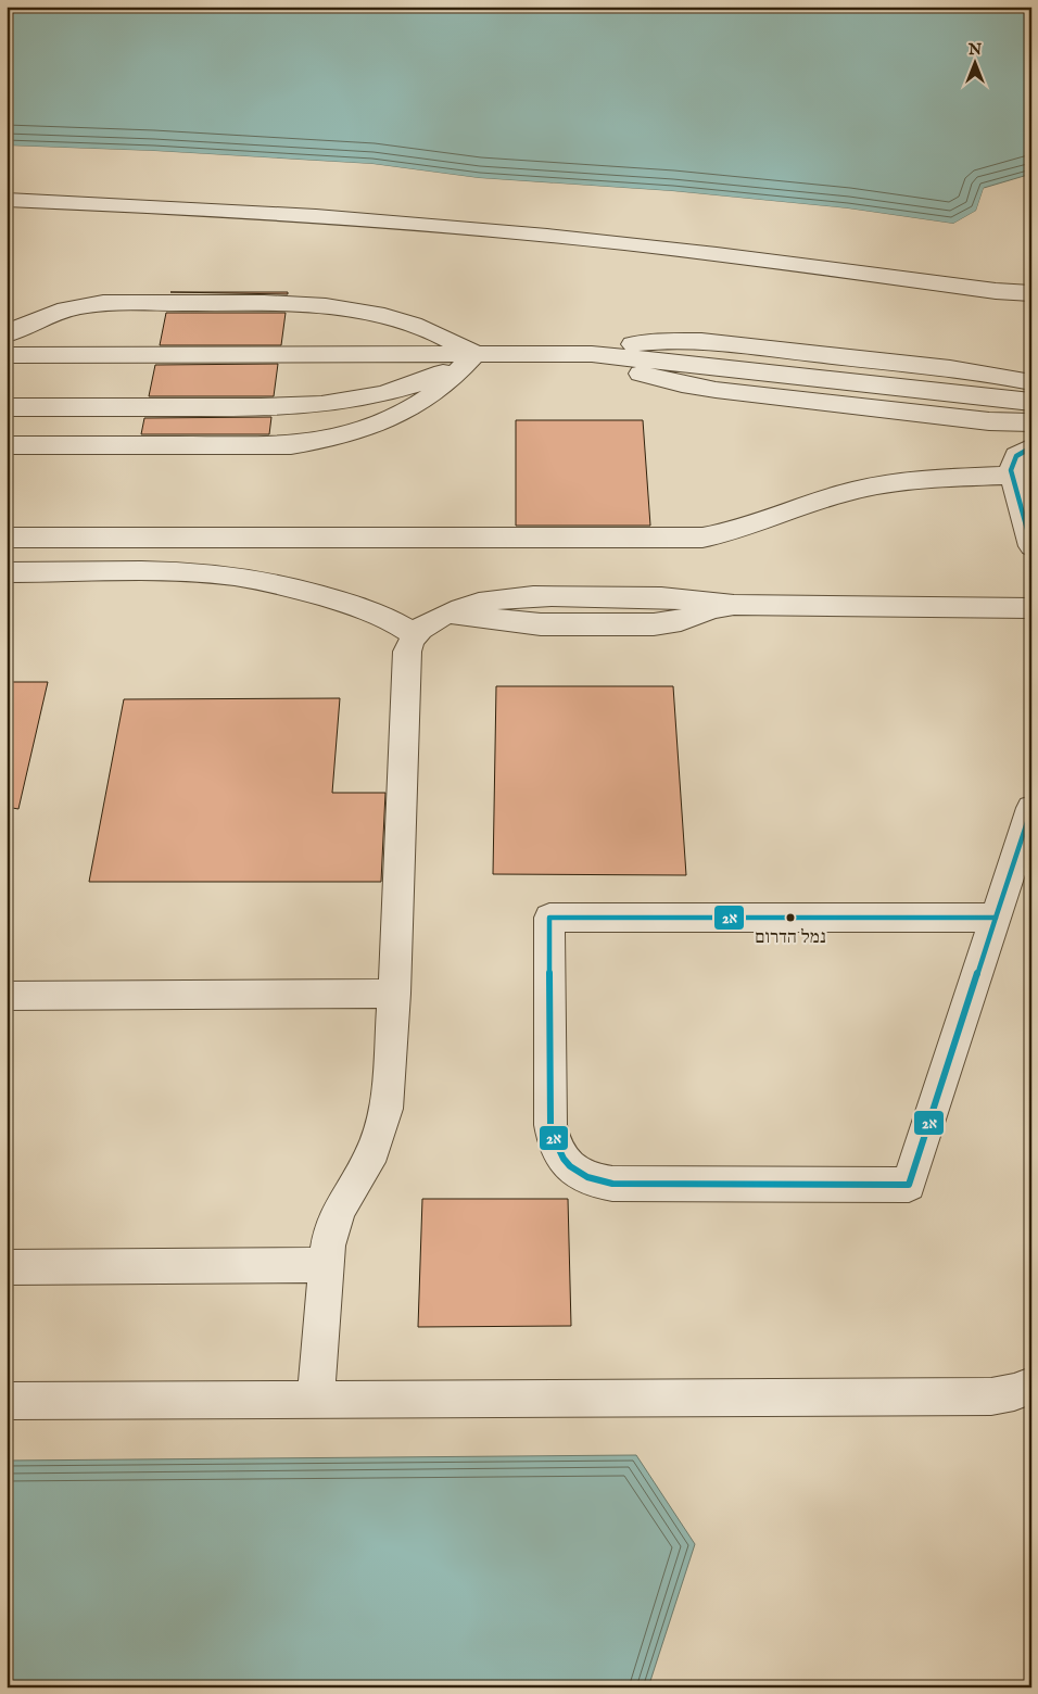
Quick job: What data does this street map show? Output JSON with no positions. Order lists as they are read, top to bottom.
{
  "places": ["נמל הדרום"],
  "lines": ["transit line 2א"],
  "north": "top"
}
